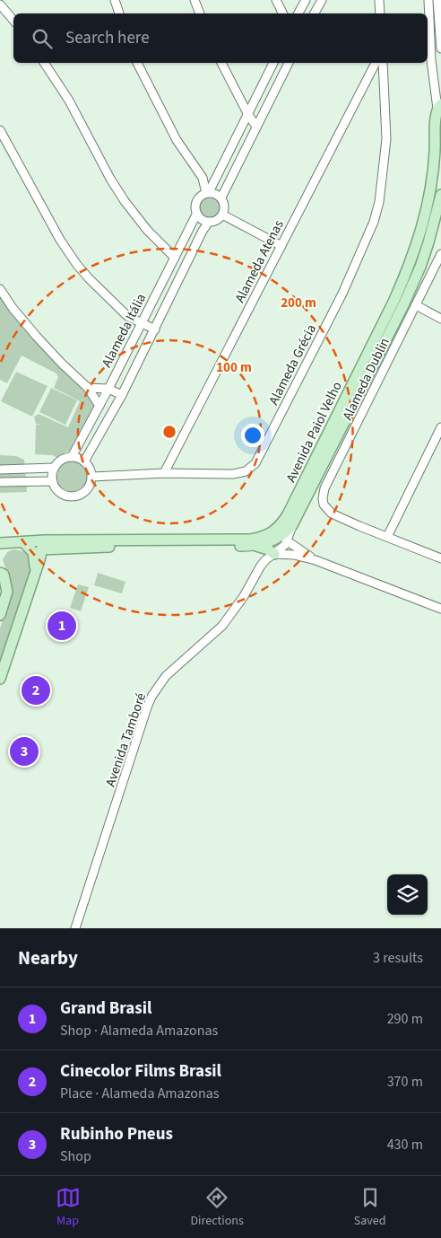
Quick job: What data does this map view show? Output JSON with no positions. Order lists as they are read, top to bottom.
{
  "streets": {
    "main road": ["Avenida Paiol Velho"],
    "street": [
      "Alameda Atenas",
      "Alameda Itália",
      "Alameda Grécia",
      "Alameda Dublin",
      "Avenida Tamboré"
    ]
  },
  "crossings": [
    ["Alameda Atenas", "Alameda Grécia"],
    ["Alameda Itália", "Alameda Grécia"]
  ],
  "page": {
    "search": "Search here",
    "pins": ["1", "2", "3"],
    "heading": ["Nearby", "3 results"],
    "list": [
      {
        "mark": "1",
        "name": "Grand Brasil",
        "note": "Shop · Alameda Amazonas",
        "value": "290 m"
      },
      {
        "mark": "2",
        "name": "Cinecolor Films Brasil",
        "note": "Place · Alameda Amazonas",
        "value": "370 m"
      },
      {
        "mark": "3",
        "name": "Rubinho Pneus",
        "note": "Shop",
        "value": "430 m"
      }
    ],
    "nav": ["Map", "Directions", "Saved"]
  },
  "rings": ["200 m", "100 m"]
}
